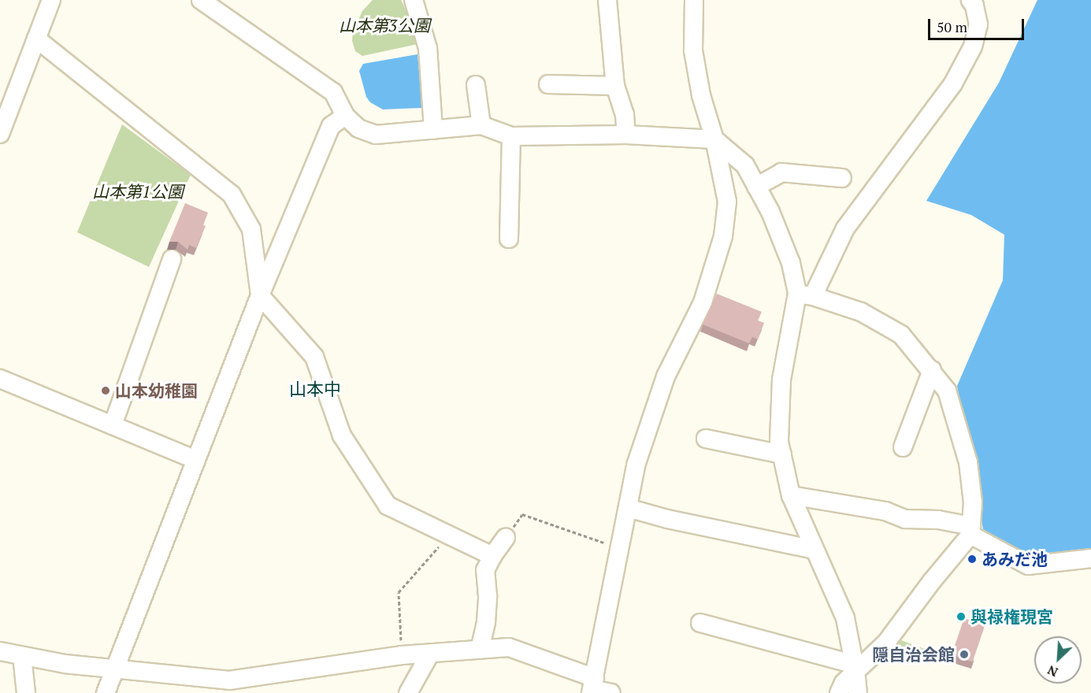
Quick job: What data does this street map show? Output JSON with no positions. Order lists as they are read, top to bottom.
{
  "districts": ["山本中"],
  "parks": ["山本第3公園", "山本第1公園"],
  "places": [
    "山本幼稚園",
    "あみだ池",
    "與禄権現宮",
    "隠自治会館"
  ],
  "scale_bar": "50 m",
  "north": "bottom left"
}
